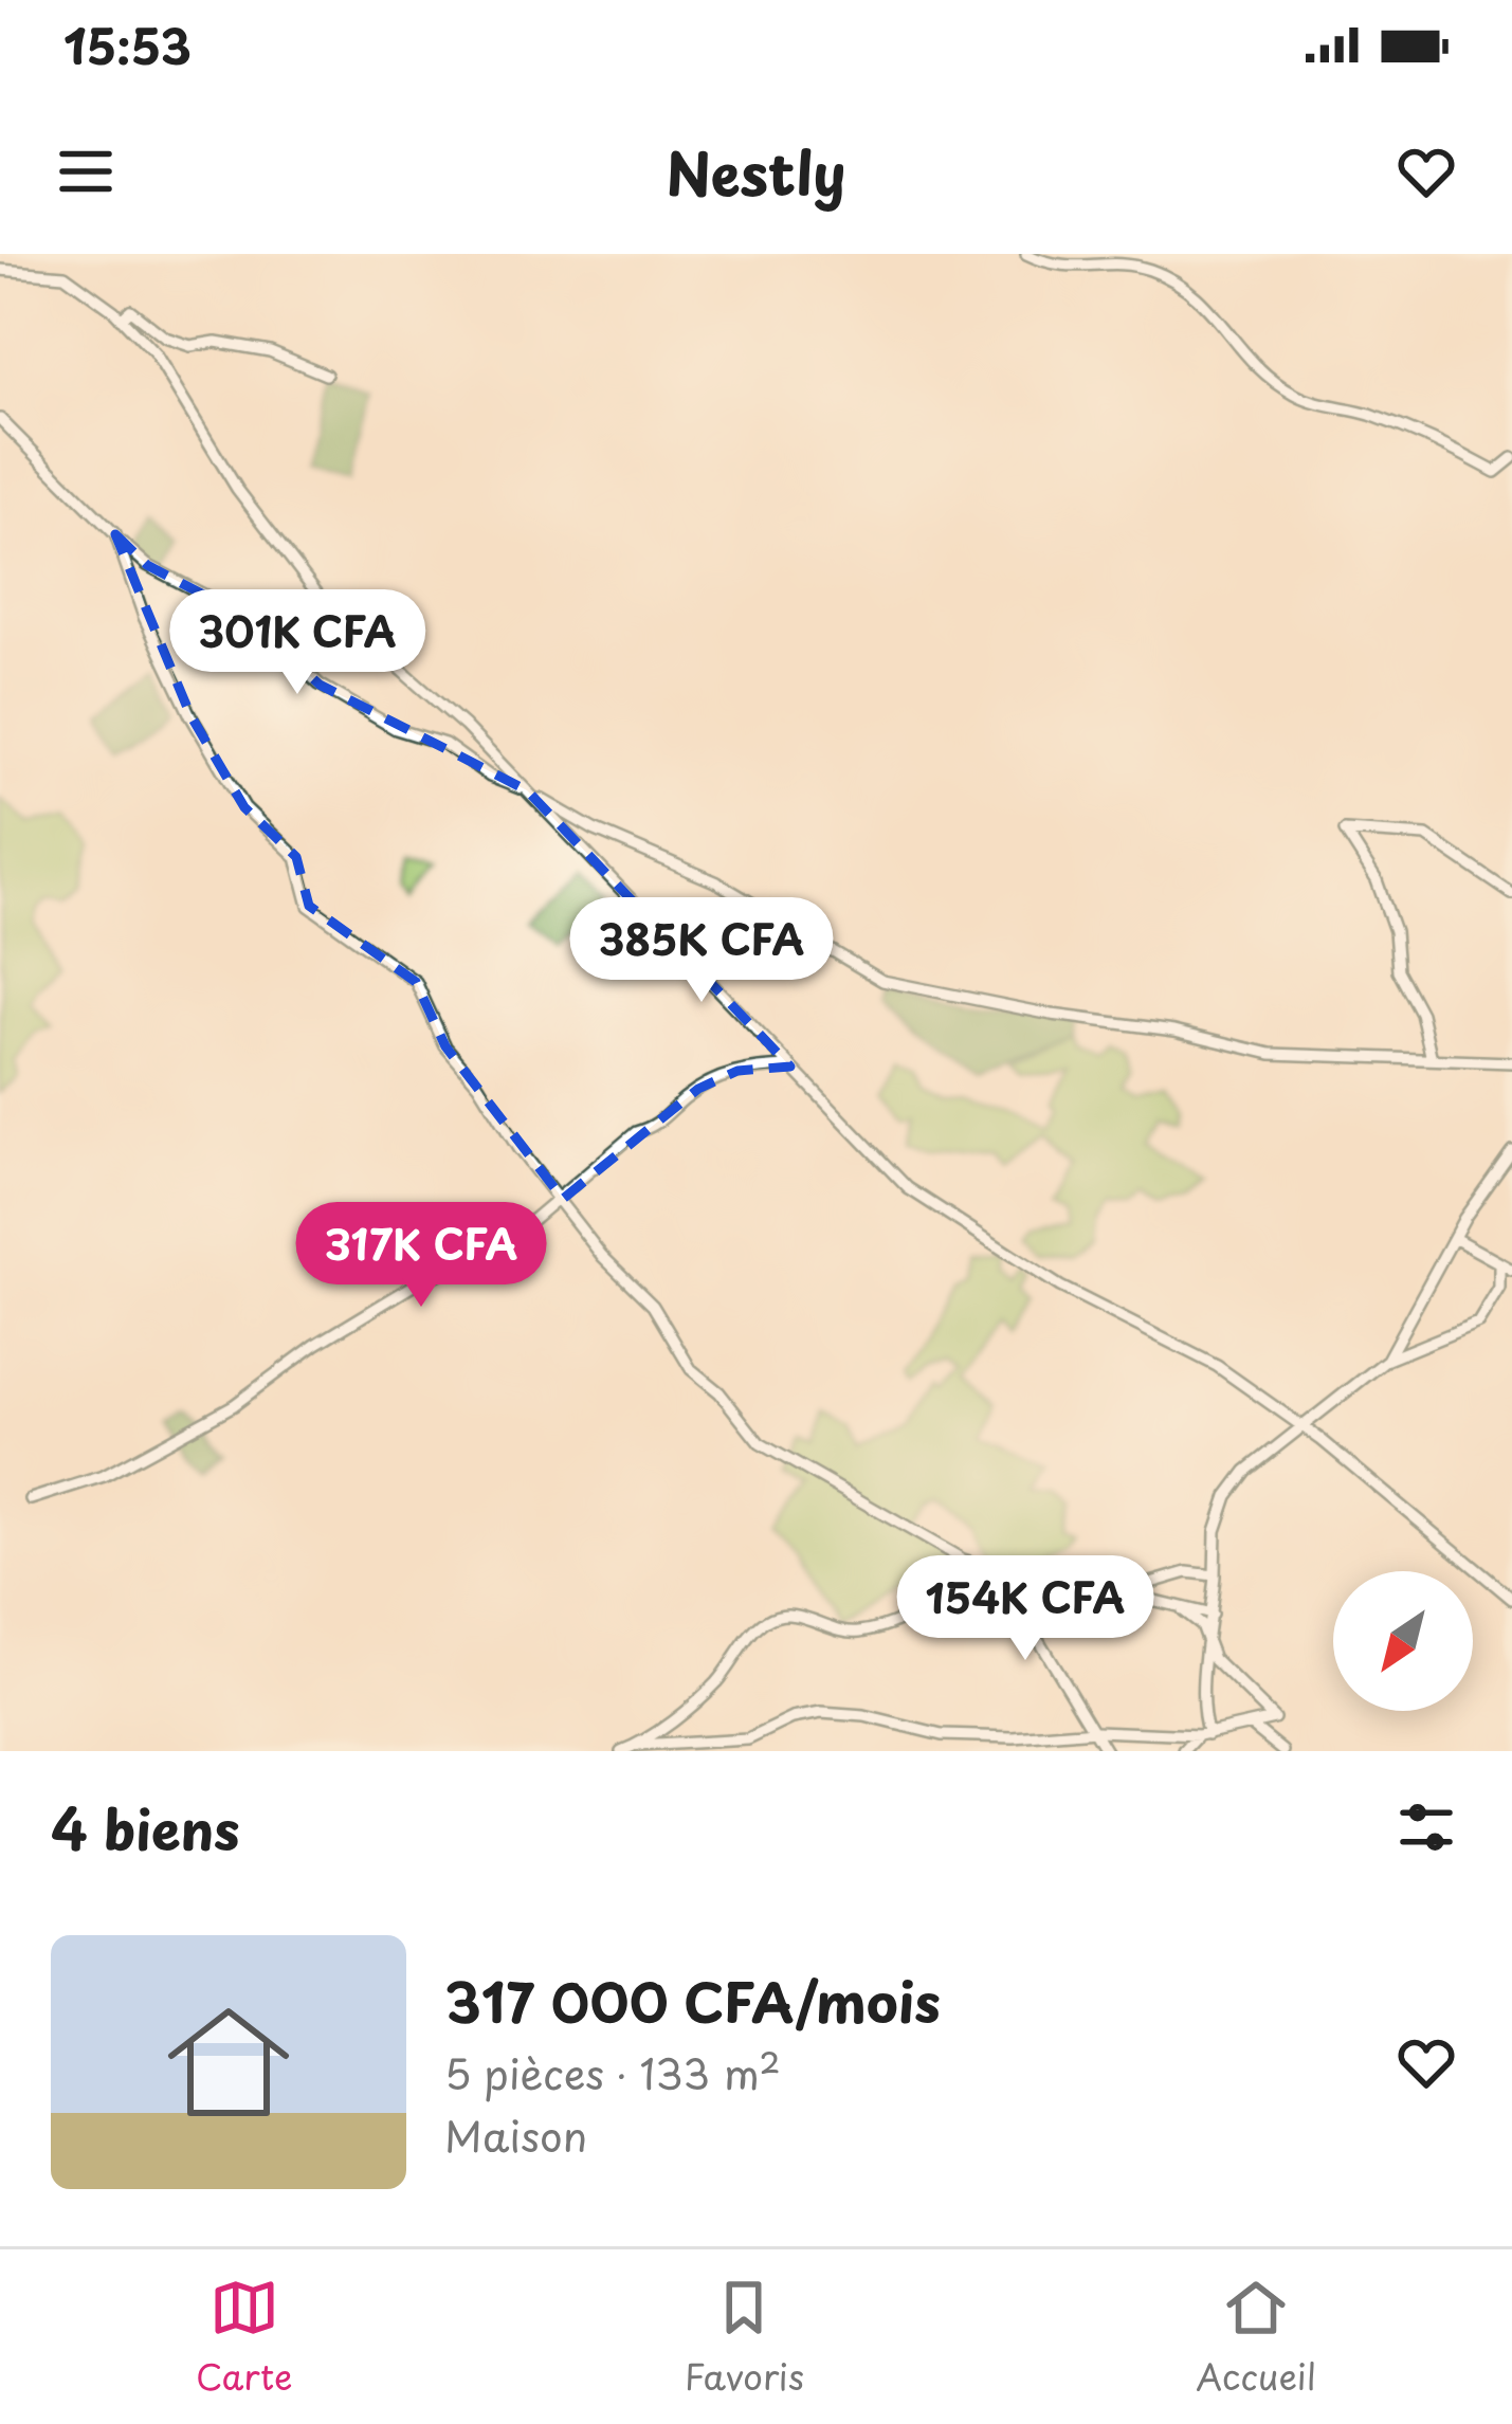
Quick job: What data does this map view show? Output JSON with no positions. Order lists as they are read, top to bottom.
{
  "north": "bottom left",
  "page": {
    "status": "15:53",
    "header": "Nestly",
    "price": [
      "301K CFA",
      "385K CFA",
      "317K CFA",
      "154K CFA"
    ],
    "heading": "4 biens",
    "list": [
      {
        "name": "317 000 CFA/mois",
        "note": "5 pièces · 133 m² · Maison"
      }
    ],
    "tabs": ["Carte", "Favoris", "Accueil"]
  }
}
